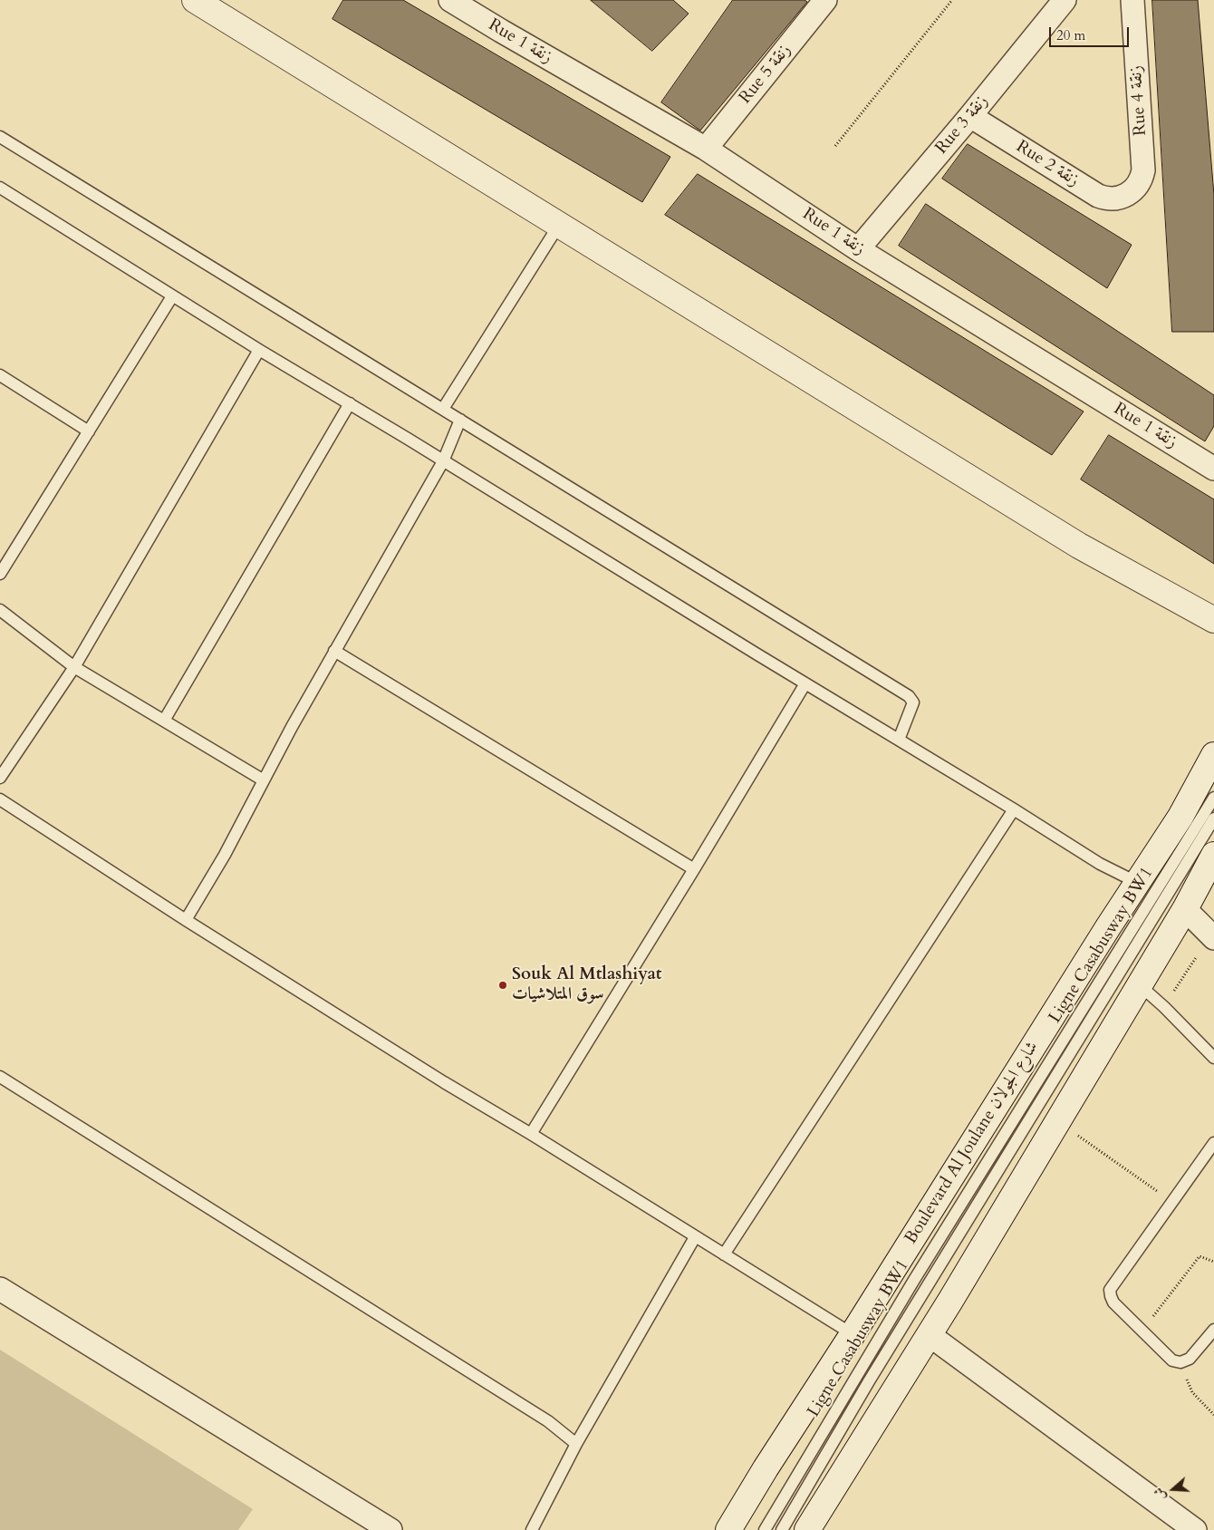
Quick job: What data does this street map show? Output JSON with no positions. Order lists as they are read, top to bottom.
{
  "streets": {
    "main road": ["Boulevard Al Joulane شارع الجولان"],
    "street": [
      "Rue 1 زنقة",
      "Rue 5 زنقة",
      "Rue 4 زنقة",
      "Rue 3 زنقة",
      "Rue 2 زنقة"
    ],
    "lane": ["Ligne Casabusway BW1"]
  },
  "crossings": [
    ["Rue 1 زنقة", "Rue 5 زنقة"],
    ["Rue 1 زنقة", "Rue 3 زنقة"],
    ["Rue 4 زنقة", "Rue 2 زنقة"],
    ["Rue 3 زنقة", "Rue 2 زنقة"]
  ],
  "places": ["Souk Al Mtlashiyat سوق المتلاشيات"],
  "scale_bar": "20 m",
  "north": "left"
}
